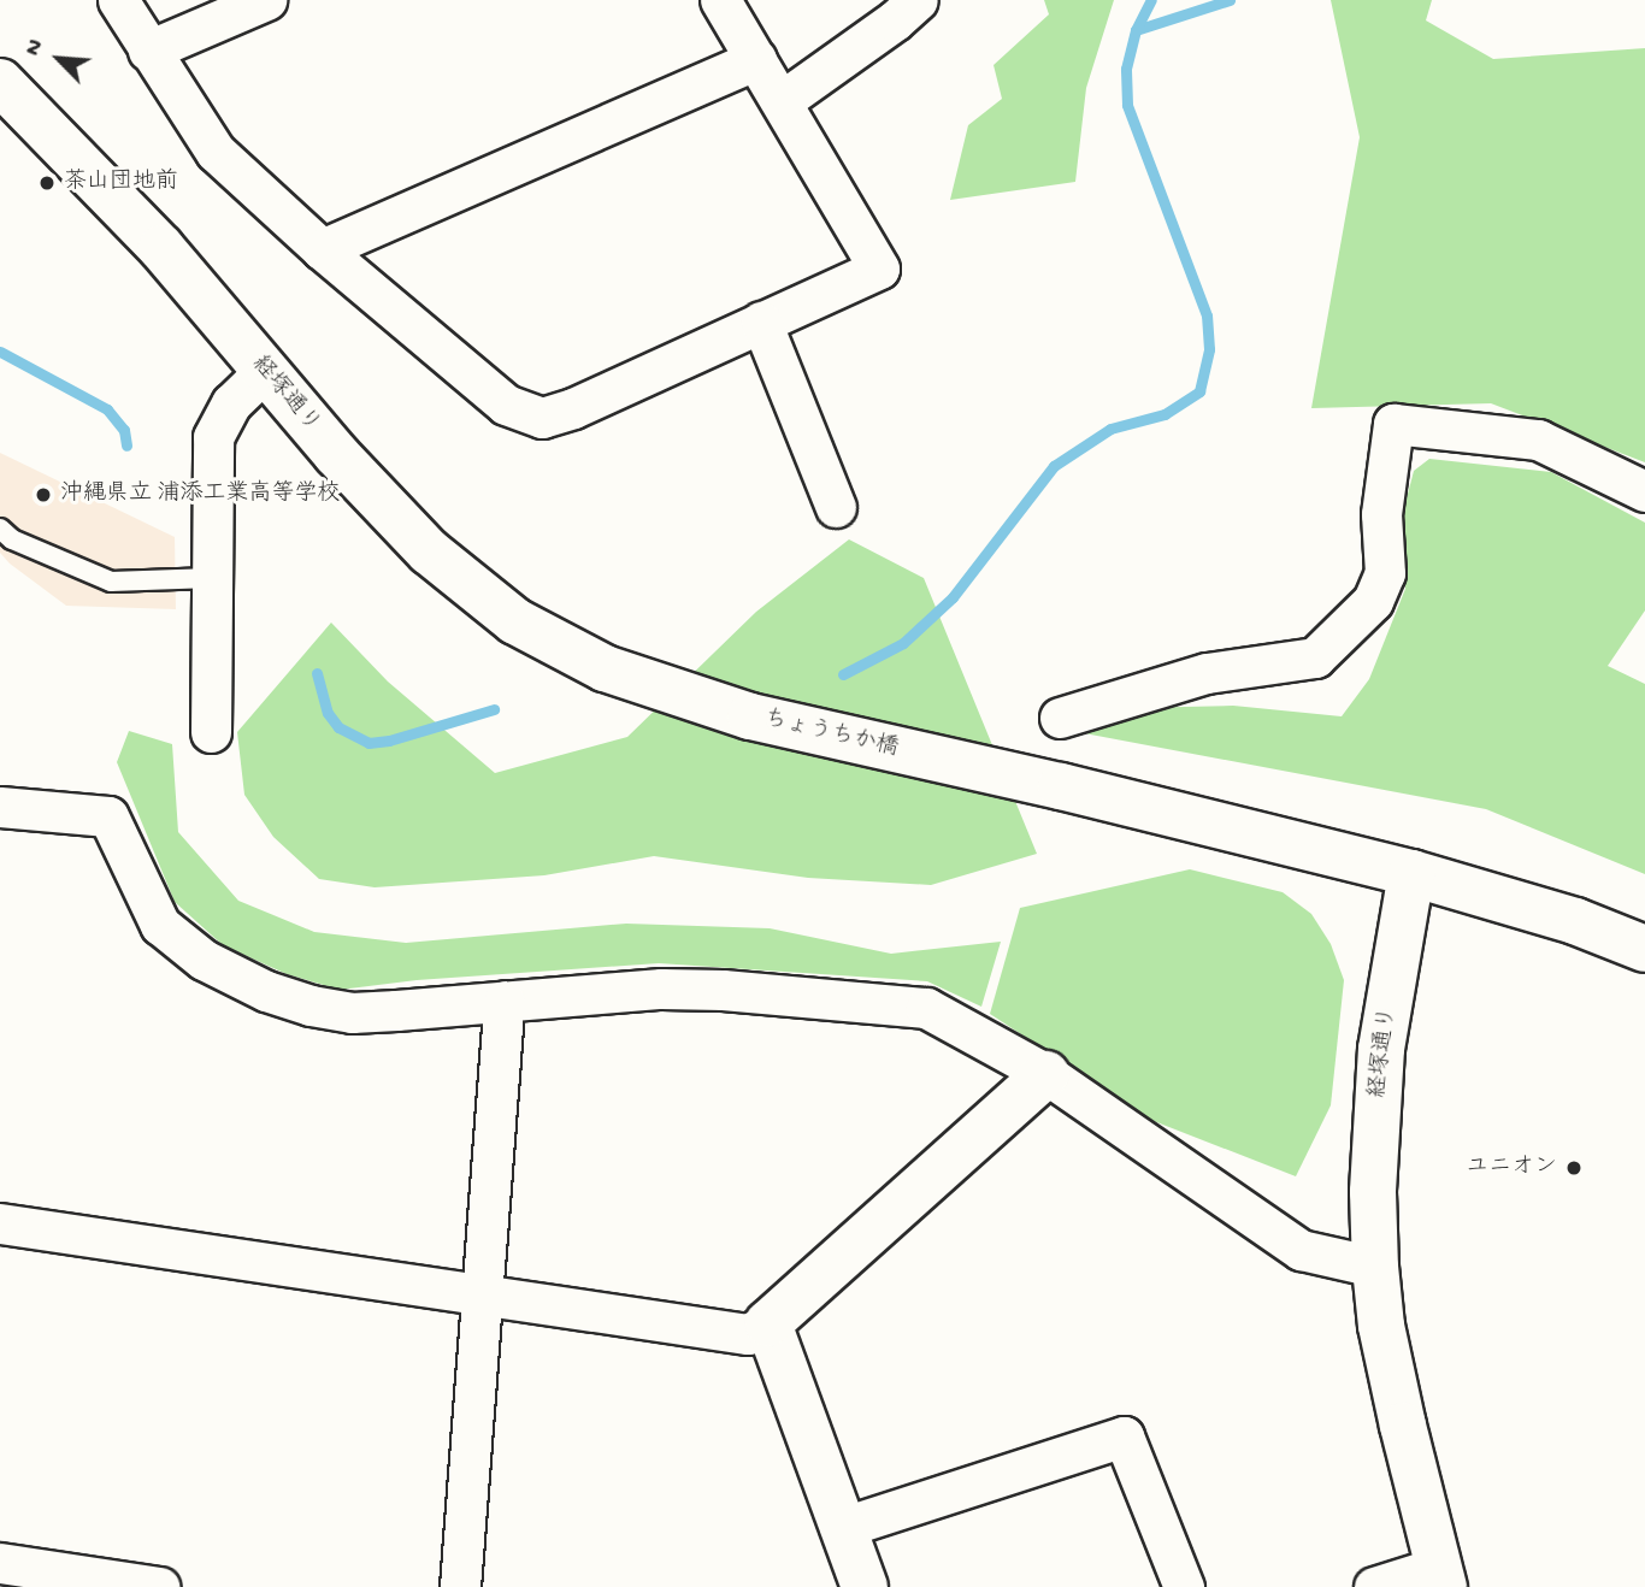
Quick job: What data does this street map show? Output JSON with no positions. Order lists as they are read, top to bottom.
{
  "streets": {
    "main road": ["経塚通り", "ちょうちか橋"]
  },
  "crossings": [
    ["経塚通り", "ちょうちか橋"]
  ],
  "places": ["茶山団地前", "沖縄県立 浦添工業高等学校", "ユニオン"],
  "north": "top left"
}
